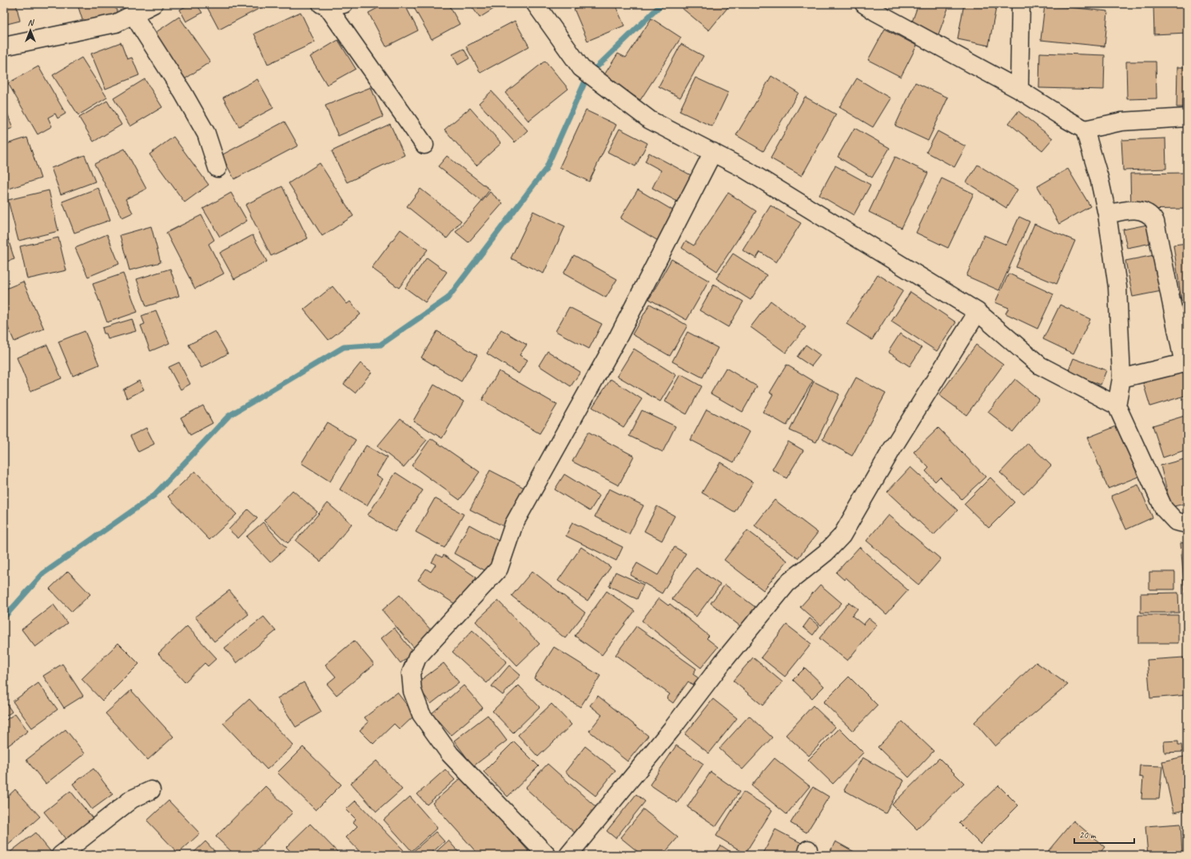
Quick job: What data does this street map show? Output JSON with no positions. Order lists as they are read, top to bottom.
{
  "scale_bar": "20 m",
  "north": "top"
}
